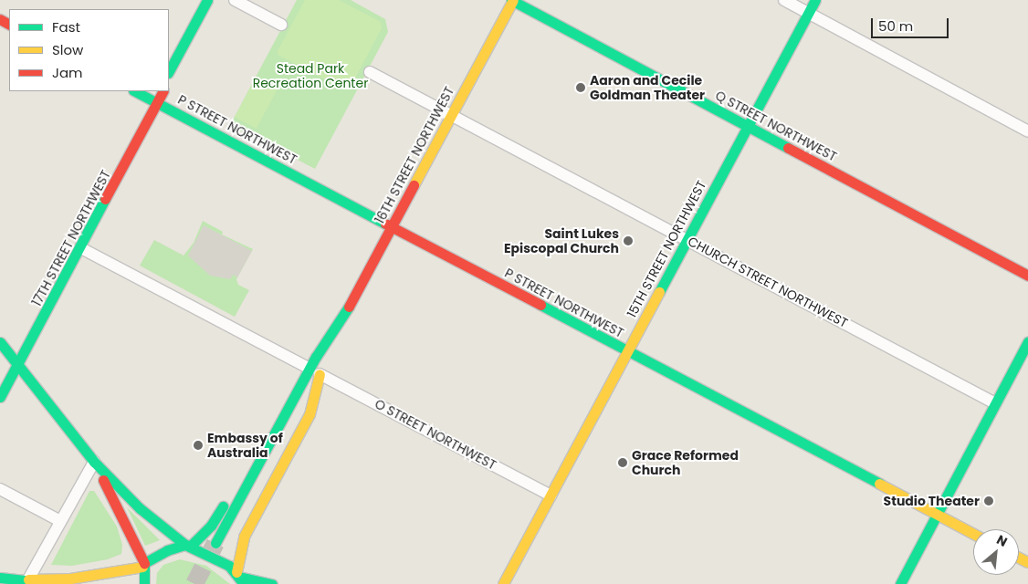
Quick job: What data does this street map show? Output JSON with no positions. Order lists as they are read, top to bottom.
{
  "streets": {
    "main road": [
      "Q STREET NORTHWEST",
      "P STREET NORTHWEST",
      "16TH STREET NORTHWEST",
      "17TH STREET NORTHWEST",
      "15TH STREET NORTHWEST"
    ],
    "street": ["CHURCH STREET NORTHWEST", "O STREET NORTHWEST"]
  },
  "crossings": [
    ["Q STREET NORTHWEST", "16TH STREET NORTHWEST"],
    ["Q STREET NORTHWEST", "15TH STREET NORTHWEST"],
    ["P STREET NORTHWEST", "16TH STREET NORTHWEST"],
    ["P STREET NORTHWEST", "17TH STREET NORTHWEST"],
    ["P STREET NORTHWEST", "15TH STREET NORTHWEST"],
    ["16TH STREET NORTHWEST", "CHURCH STREET NORTHWEST"],
    ["16TH STREET NORTHWEST", "O STREET NORTHWEST"],
    ["15TH STREET NORTHWEST", "CHURCH STREET NORTHWEST"],
    ["15TH STREET NORTHWEST", "O STREET NORTHWEST"]
  ],
  "parks": ["Stead Park Recreation Center"],
  "places": [
    "Aaron and Cecile Goldman Theater",
    "Saint Lukes Episcopal Church",
    "Embassy of Australia",
    "Grace Reformed Church",
    "Studio Theater"
  ],
  "legend": ["Fast", "Slow", "Jam"],
  "scale_bar": "50 m",
  "north": "top right"
}
